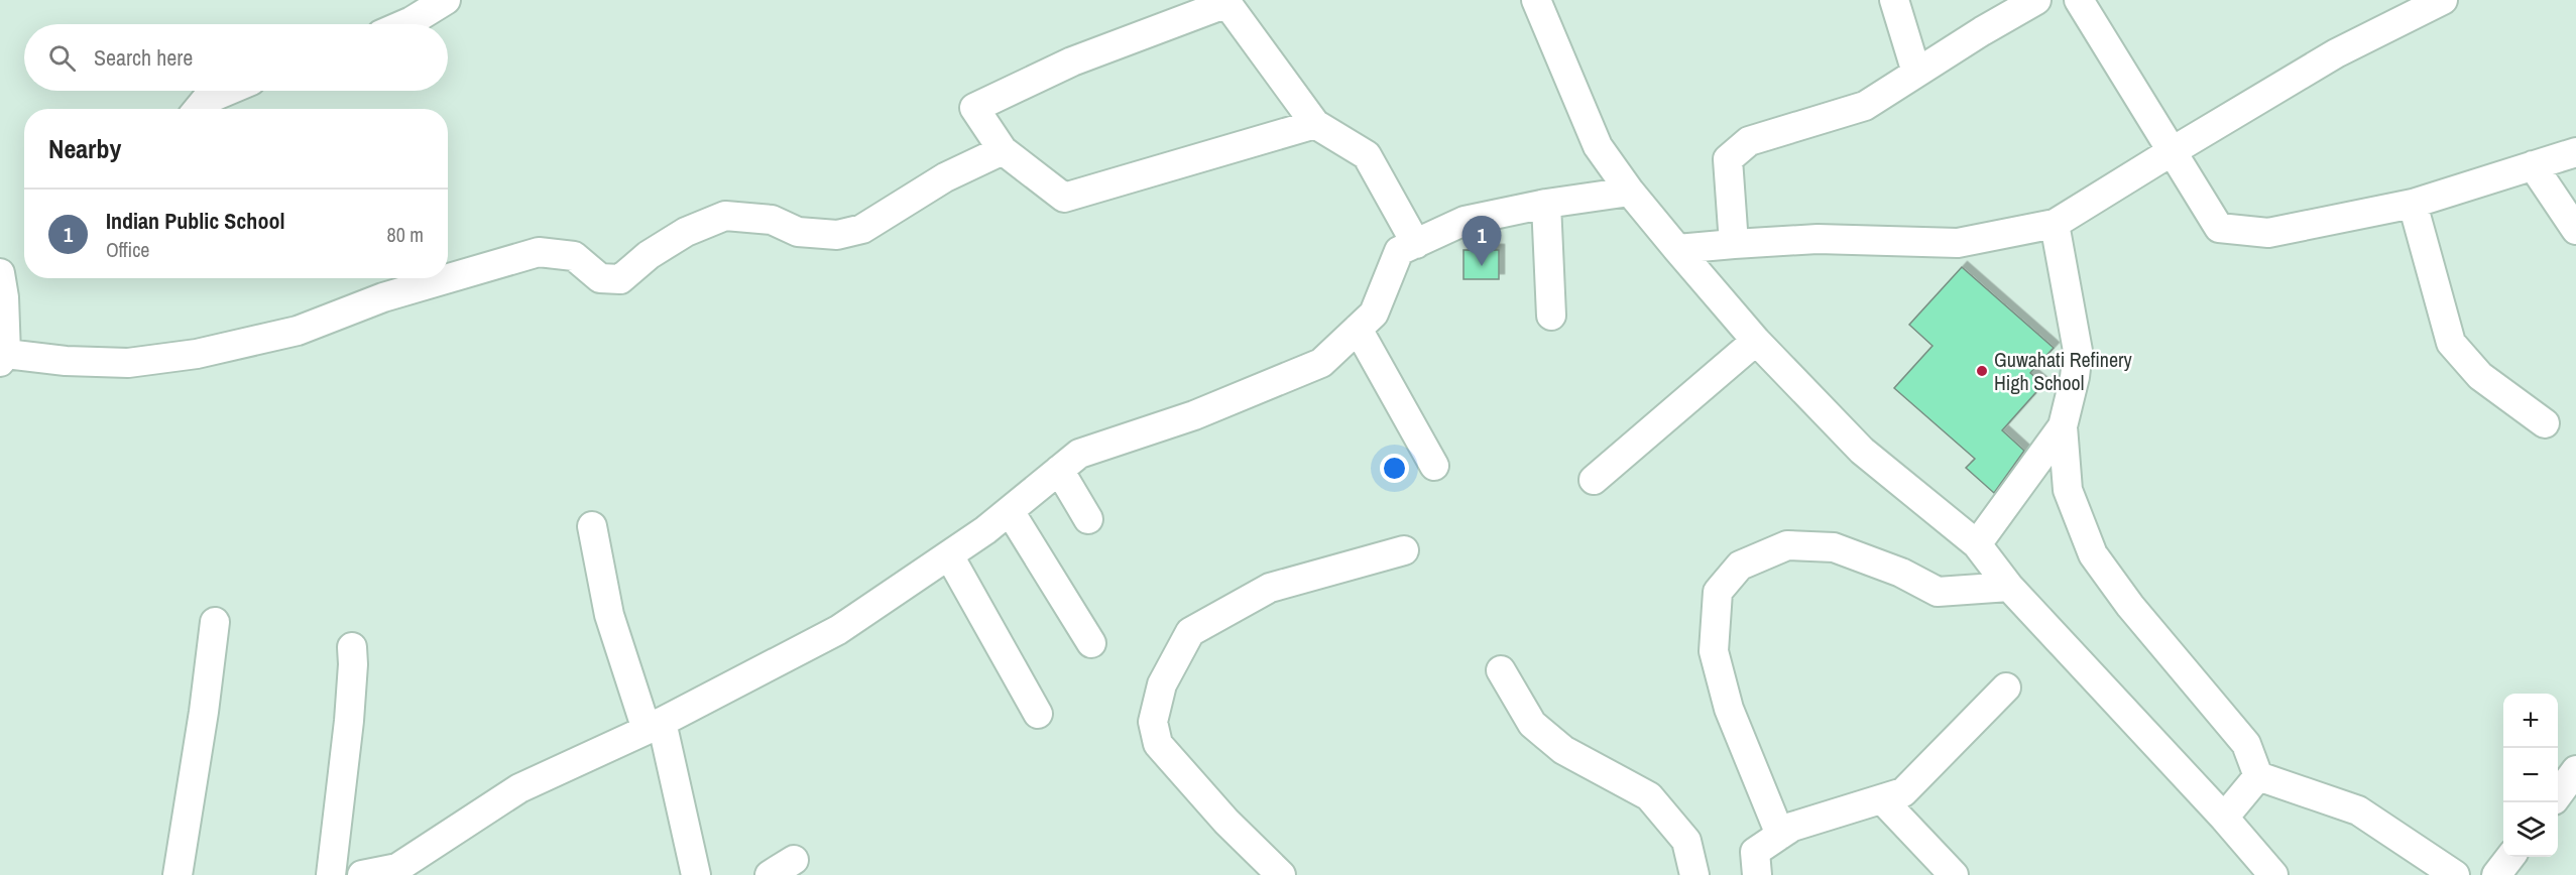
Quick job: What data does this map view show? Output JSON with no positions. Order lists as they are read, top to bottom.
{
  "places": ["Guwahati Refinery High School"],
  "page": {
    "search": "Search here",
    "heading": "Nearby",
    "list": [
      {
        "mark": "1",
        "name": "Indian Public School",
        "note": "Office",
        "value": "80 m"
      }
    ],
    "pins": "1",
    "map_buttons": ["+", "−"]
  }
}
